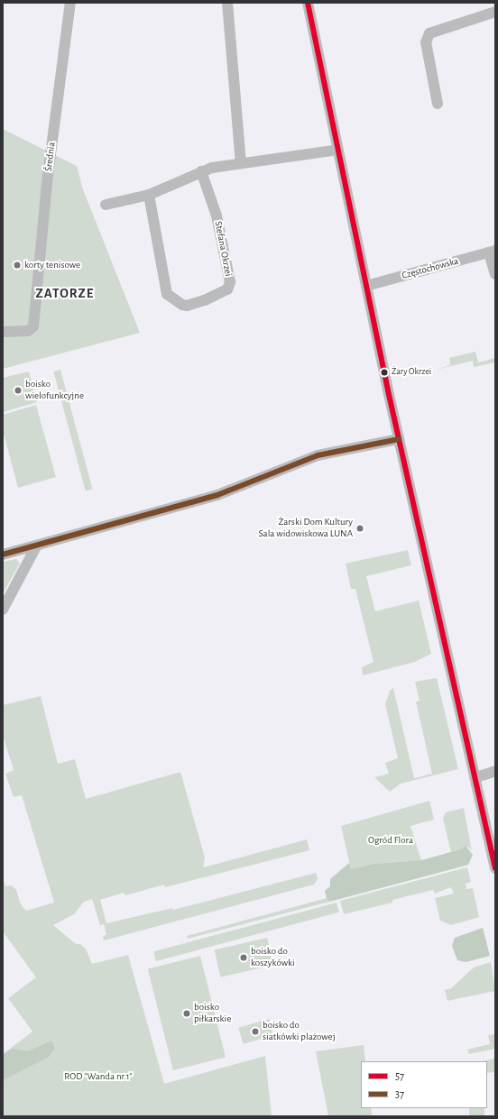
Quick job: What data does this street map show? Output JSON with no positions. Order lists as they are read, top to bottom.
{
  "streets": {
    "street": ["Średnia", "Stefana Okrzei", "Częstochowska"]
  },
  "districts": ["ZATORZE"],
  "parks": ["Ogród Flora", "ROD \"Wanda nr 1\""],
  "places": [
    "korty tenisowe",
    "Żary Okrzei",
    "boisko wielofunkcyjne",
    "Żarski Dom Kultury Sala widowiskowa LUNA",
    "boisko do koszykówki",
    "boisko piłkarskie",
    "boisko do siatkówki plażowej"
  ],
  "lines": ["transit line 57", "transit line 37"],
  "legend": ["57", "37"]
}
